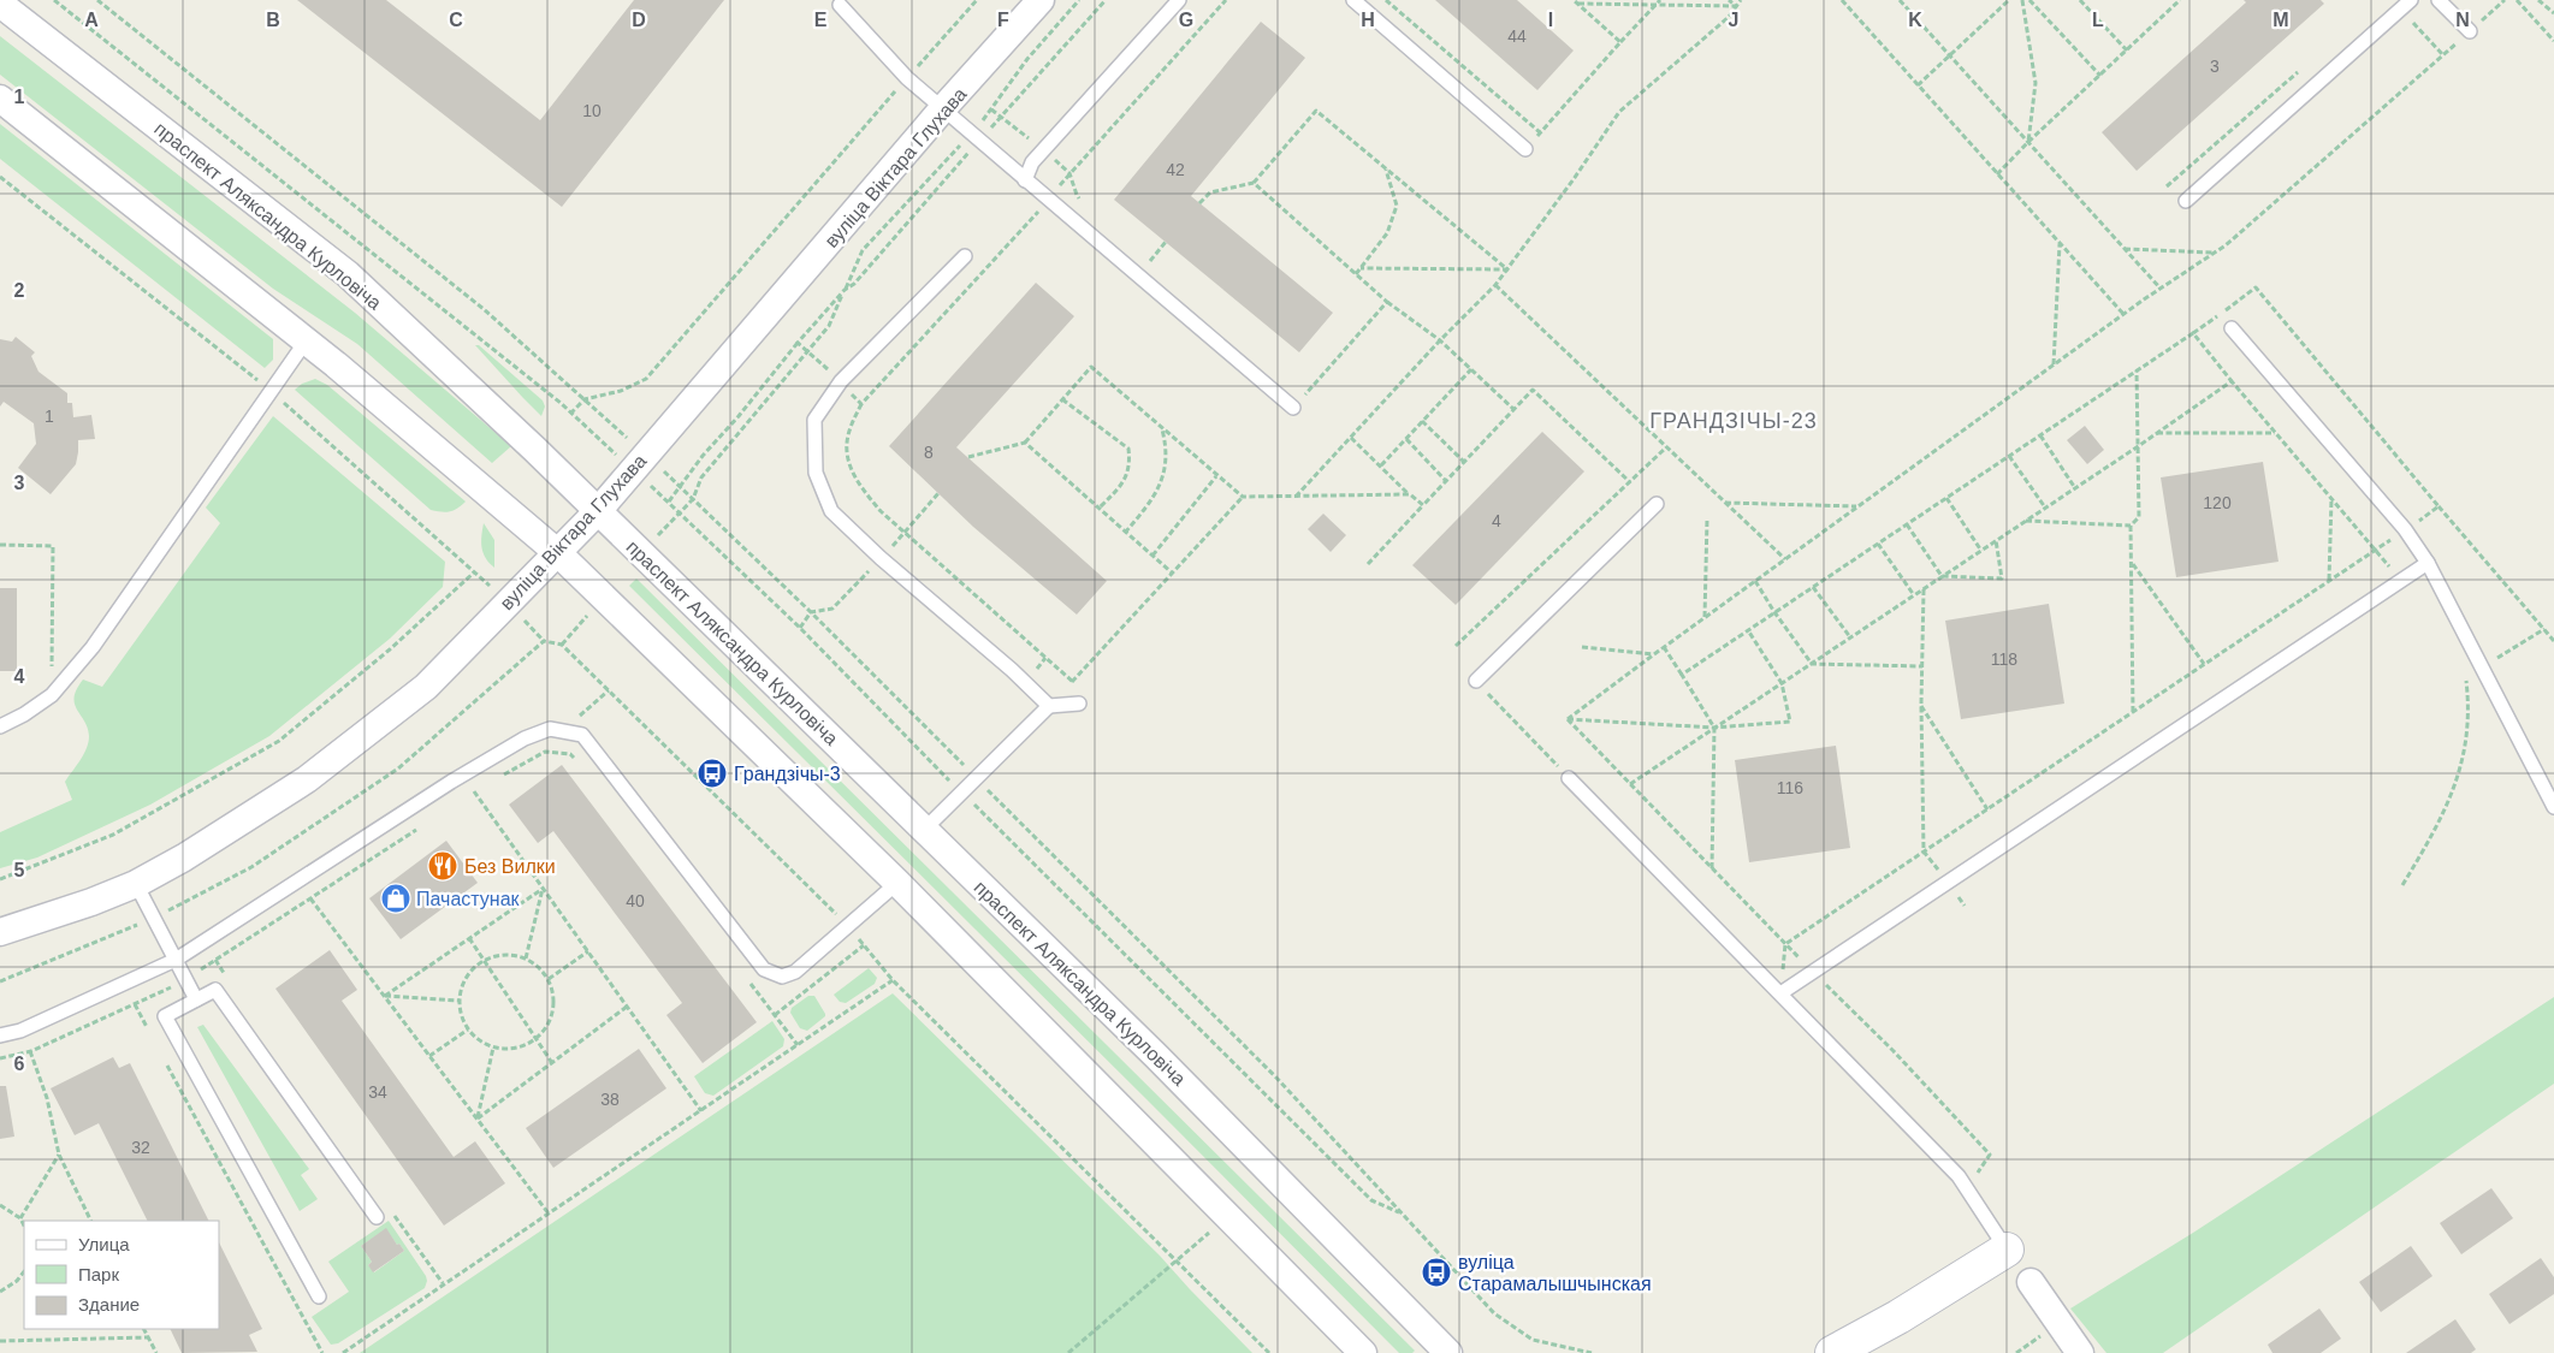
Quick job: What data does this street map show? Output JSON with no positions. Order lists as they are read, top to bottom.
{
  "streets": {
    "street": ["вуліца Віктара Глухава", "праспект Аляксандра Курловіча"]
  },
  "crossings": [
    ["вуліца Віктара Глухава", "праспект Аляксандра Курловіча"]
  ],
  "districts": ["ГРАНДЗІЧЫ-23"],
  "places": {
    "bus stop": ["Грандзічы-3", "вуліца Старамалышчынская"],
    "restaurant": ["Без Вилки"],
    "shop": ["Пачастунак"]
  },
  "house_numbers": [
    "44",
    "3",
    "10",
    "42",
    "1",
    "8",
    "120",
    "4",
    "118",
    "116",
    "40",
    "34",
    "38",
    "32"
  ],
  "legend": ["Улица", "Парк", "Здание"],
  "grid": {
    "columns": [
      "A",
      "B",
      "C",
      "D",
      "E",
      "F",
      "G",
      "H",
      "I",
      "J",
      "K",
      "L",
      "M",
      "N"
    ],
    "rows": [
      "1",
      "2",
      "3",
      "4",
      "5",
      "6"
    ]
  }
}
